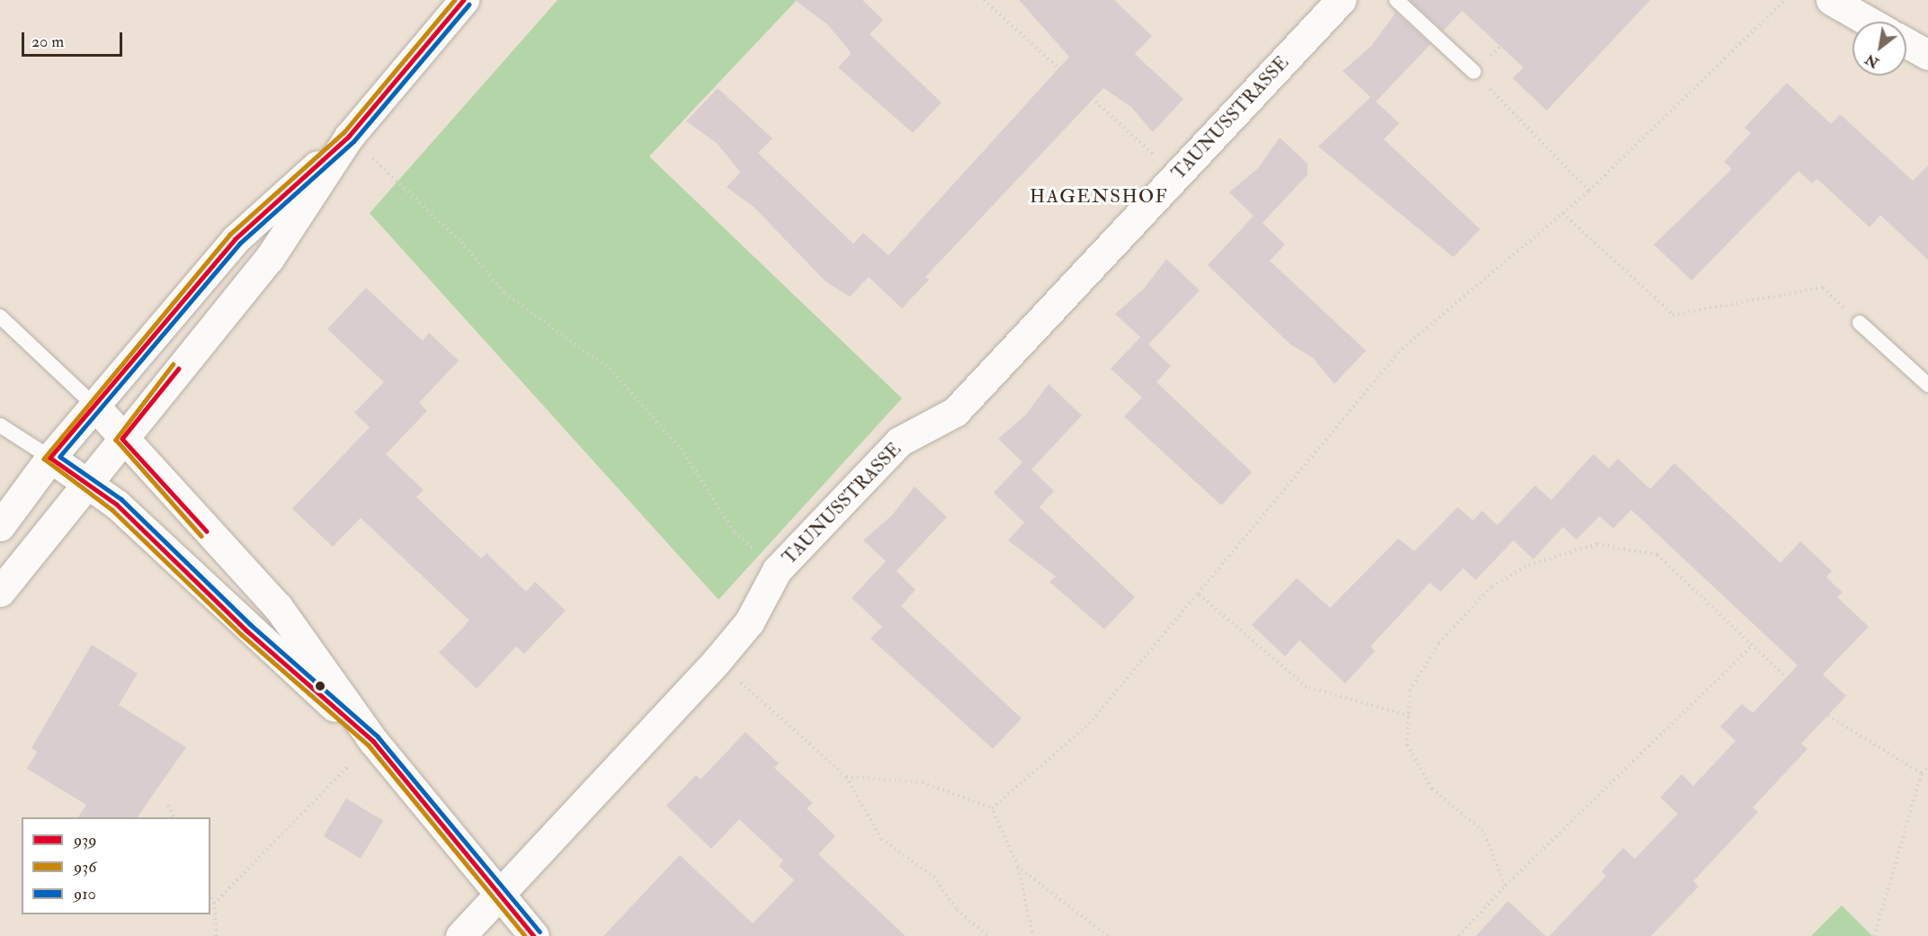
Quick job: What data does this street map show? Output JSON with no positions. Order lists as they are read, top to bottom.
{
  "streets": {
    "street": ["TAUNUSSTRASSE"]
  },
  "districts": ["HAGENSHOF"],
  "lines": ["transit line 939", "transit line 936", "transit line 910"],
  "legend": ["939", "936", "910"],
  "scale_bar": "20 m",
  "north": "bottom left"
}
